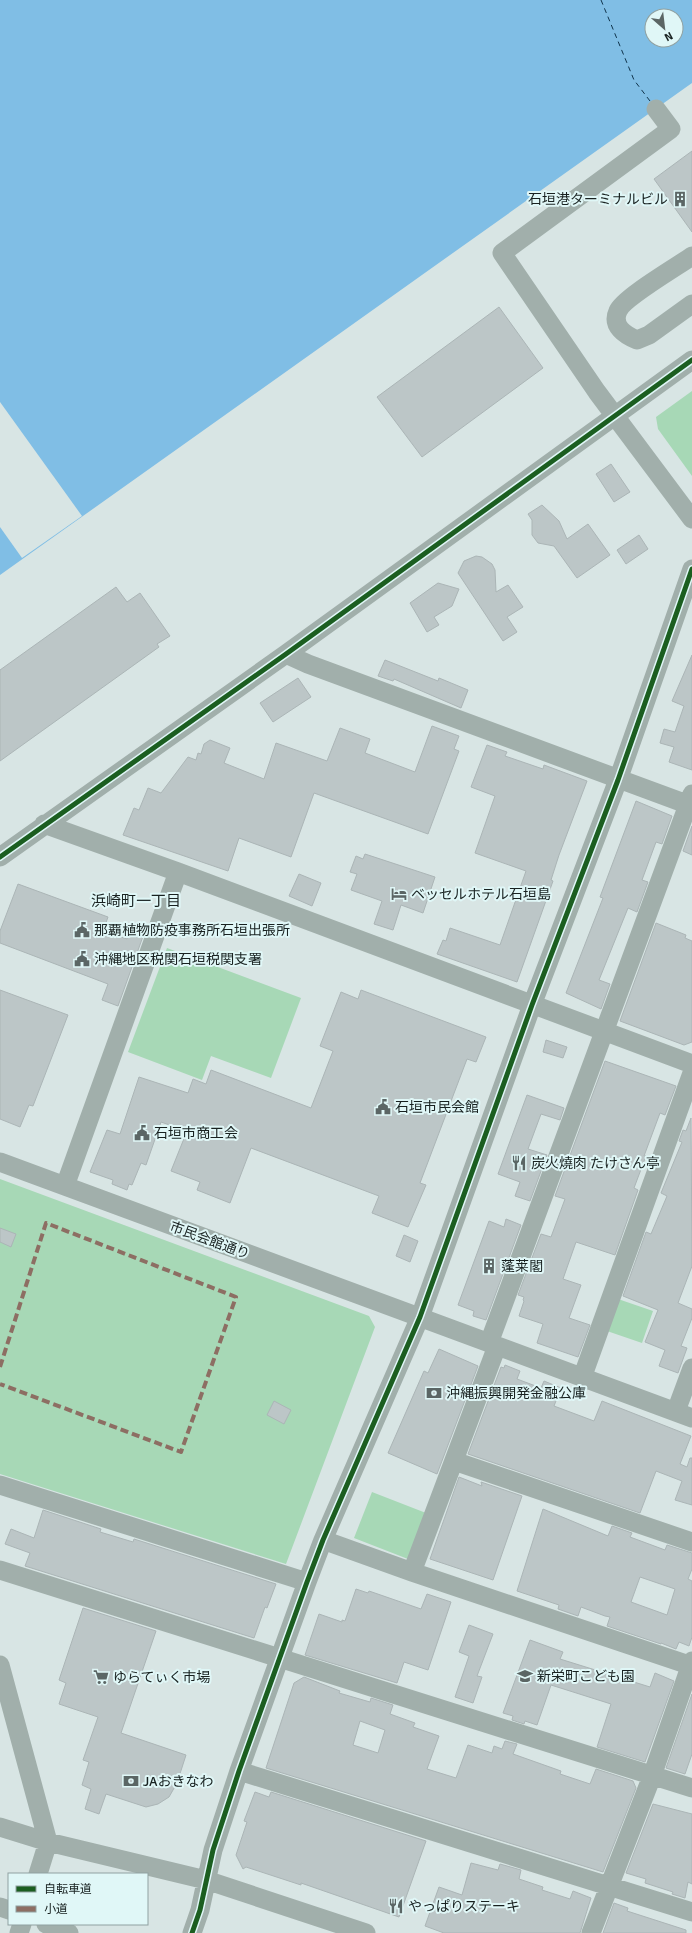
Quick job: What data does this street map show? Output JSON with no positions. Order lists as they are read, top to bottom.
{
  "streets": {
    "street": ["市民会館通り"]
  },
  "districts": ["浜崎町一丁目"],
  "places": {
    "building": ["石垣港ターミナルビル", "蓬莱閣"],
    "hotel": ["ベッセルホテル石垣島"],
    "public building": [
      "那覇植物防疫事務所石垣出張所",
      "沖縄地区税関石垣税関支署",
      "石垣市民会館",
      "石垣市商工会"
    ],
    "restaurant": ["炭火燒肉 たけさん亭", "やっぱりステーキ"],
    "bank": ["沖縄振興開発金融公庫", "JAおきなわ"],
    "school or university": ["新栄町こども園"],
    "supermarket": ["ゆらてぃく市場"]
  },
  "legend": ["自転車道", "小道"],
  "north": "bottom right"
}
